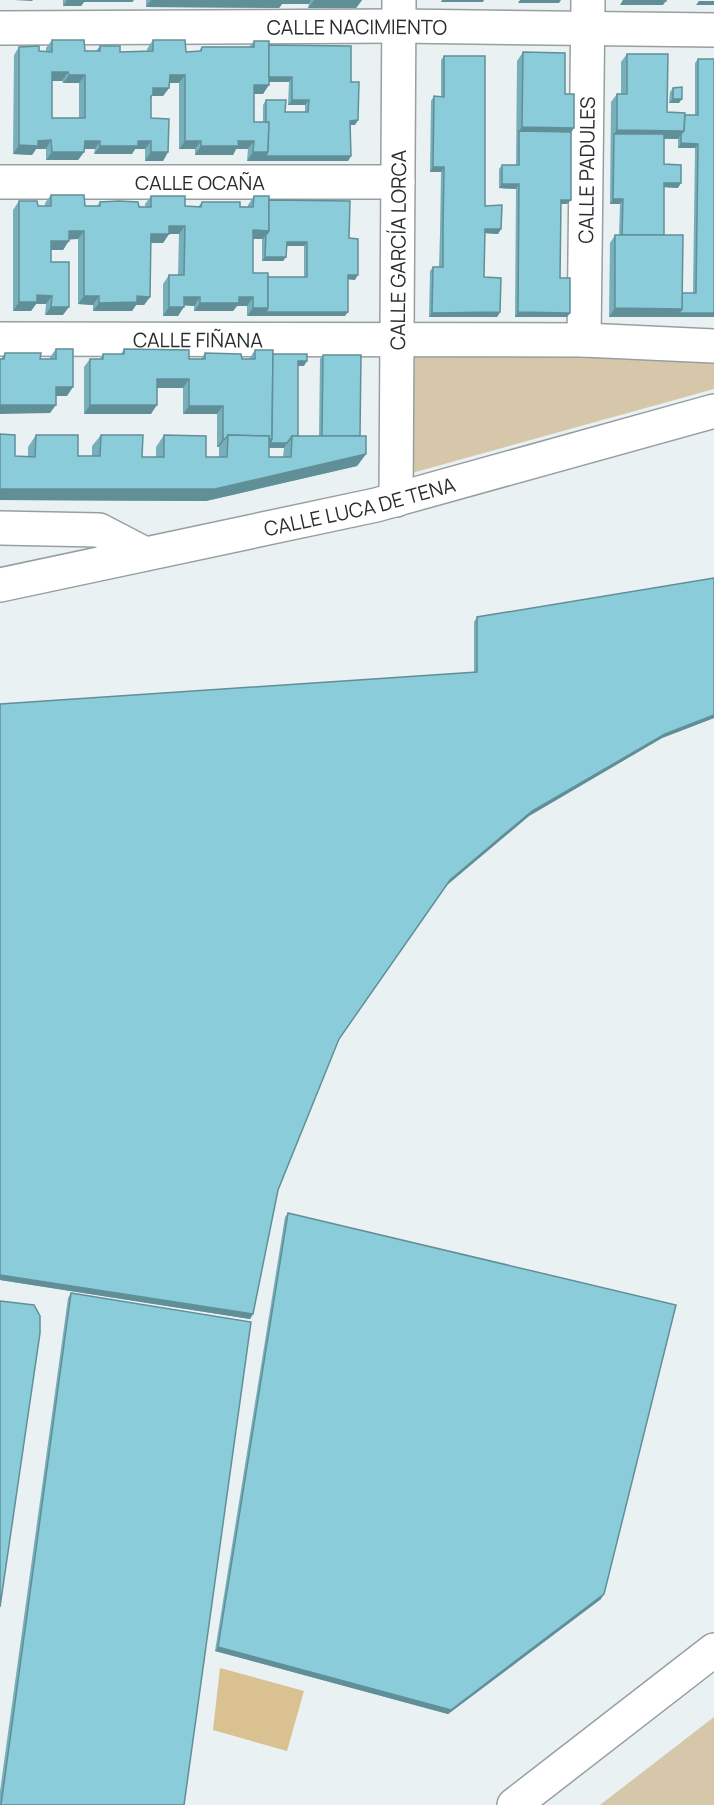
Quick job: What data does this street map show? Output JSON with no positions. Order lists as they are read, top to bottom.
{
  "streets": {
    "street": [
      "CALLE NACIMIENTO",
      "CALLE PADULES",
      "CALLE OCAÑA",
      "CALLE GARCÍA LORCA",
      "CALLE FIÑANA",
      "CALLE LUCA DE TENA"
    ]
  },
  "crossings": [
    ["CALLE NACIMIENTO", "CALLE PADULES"],
    ["CALLE NACIMIENTO", "CALLE GARCÍA LORCA"],
    ["CALLE PADULES", "CALLE FIÑANA"],
    ["CALLE OCAÑA", "CALLE GARCÍA LORCA"],
    ["CALLE GARCÍA LORCA", "CALLE FIÑANA"],
    ["CALLE GARCÍA LORCA", "CALLE LUCA DE TENA"]
  ]
}
